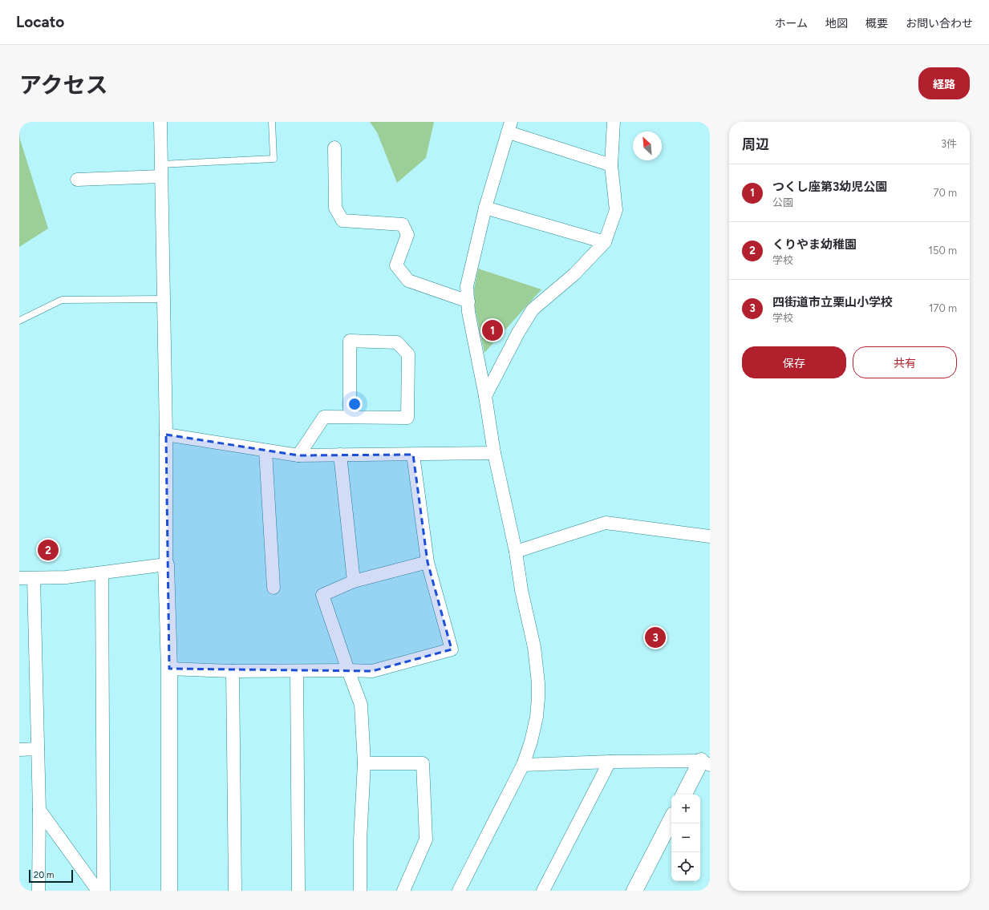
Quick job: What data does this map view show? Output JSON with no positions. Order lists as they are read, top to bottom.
{
  "scale_bar": "20 m",
  "north": "top left",
  "page": {
    "header": "Locato",
    "nav": [
      "ホーム",
      "地図",
      "概要",
      "お問い合わせ"
    ],
    "title": "アクセス",
    "buttons": [
      "経路",
      ["保存", "共有"]
    ],
    "heading": ["周辺", "3件"],
    "list": [
      {
        "mark": "1",
        "name": "つくし座第3幼児公園",
        "note": "公園",
        "value": "70 m"
      },
      {
        "mark": "2",
        "name": "くりやま幼稚園",
        "note": "学校",
        "value": "150 m"
      },
      {
        "mark": "3",
        "name": "四街道市立栗山小学校",
        "note": "学校",
        "value": "170 m"
      }
    ],
    "pins": ["1", "2", "3"],
    "map_buttons": ["+", "−"],
    "scale": "20 m"
  }
}
